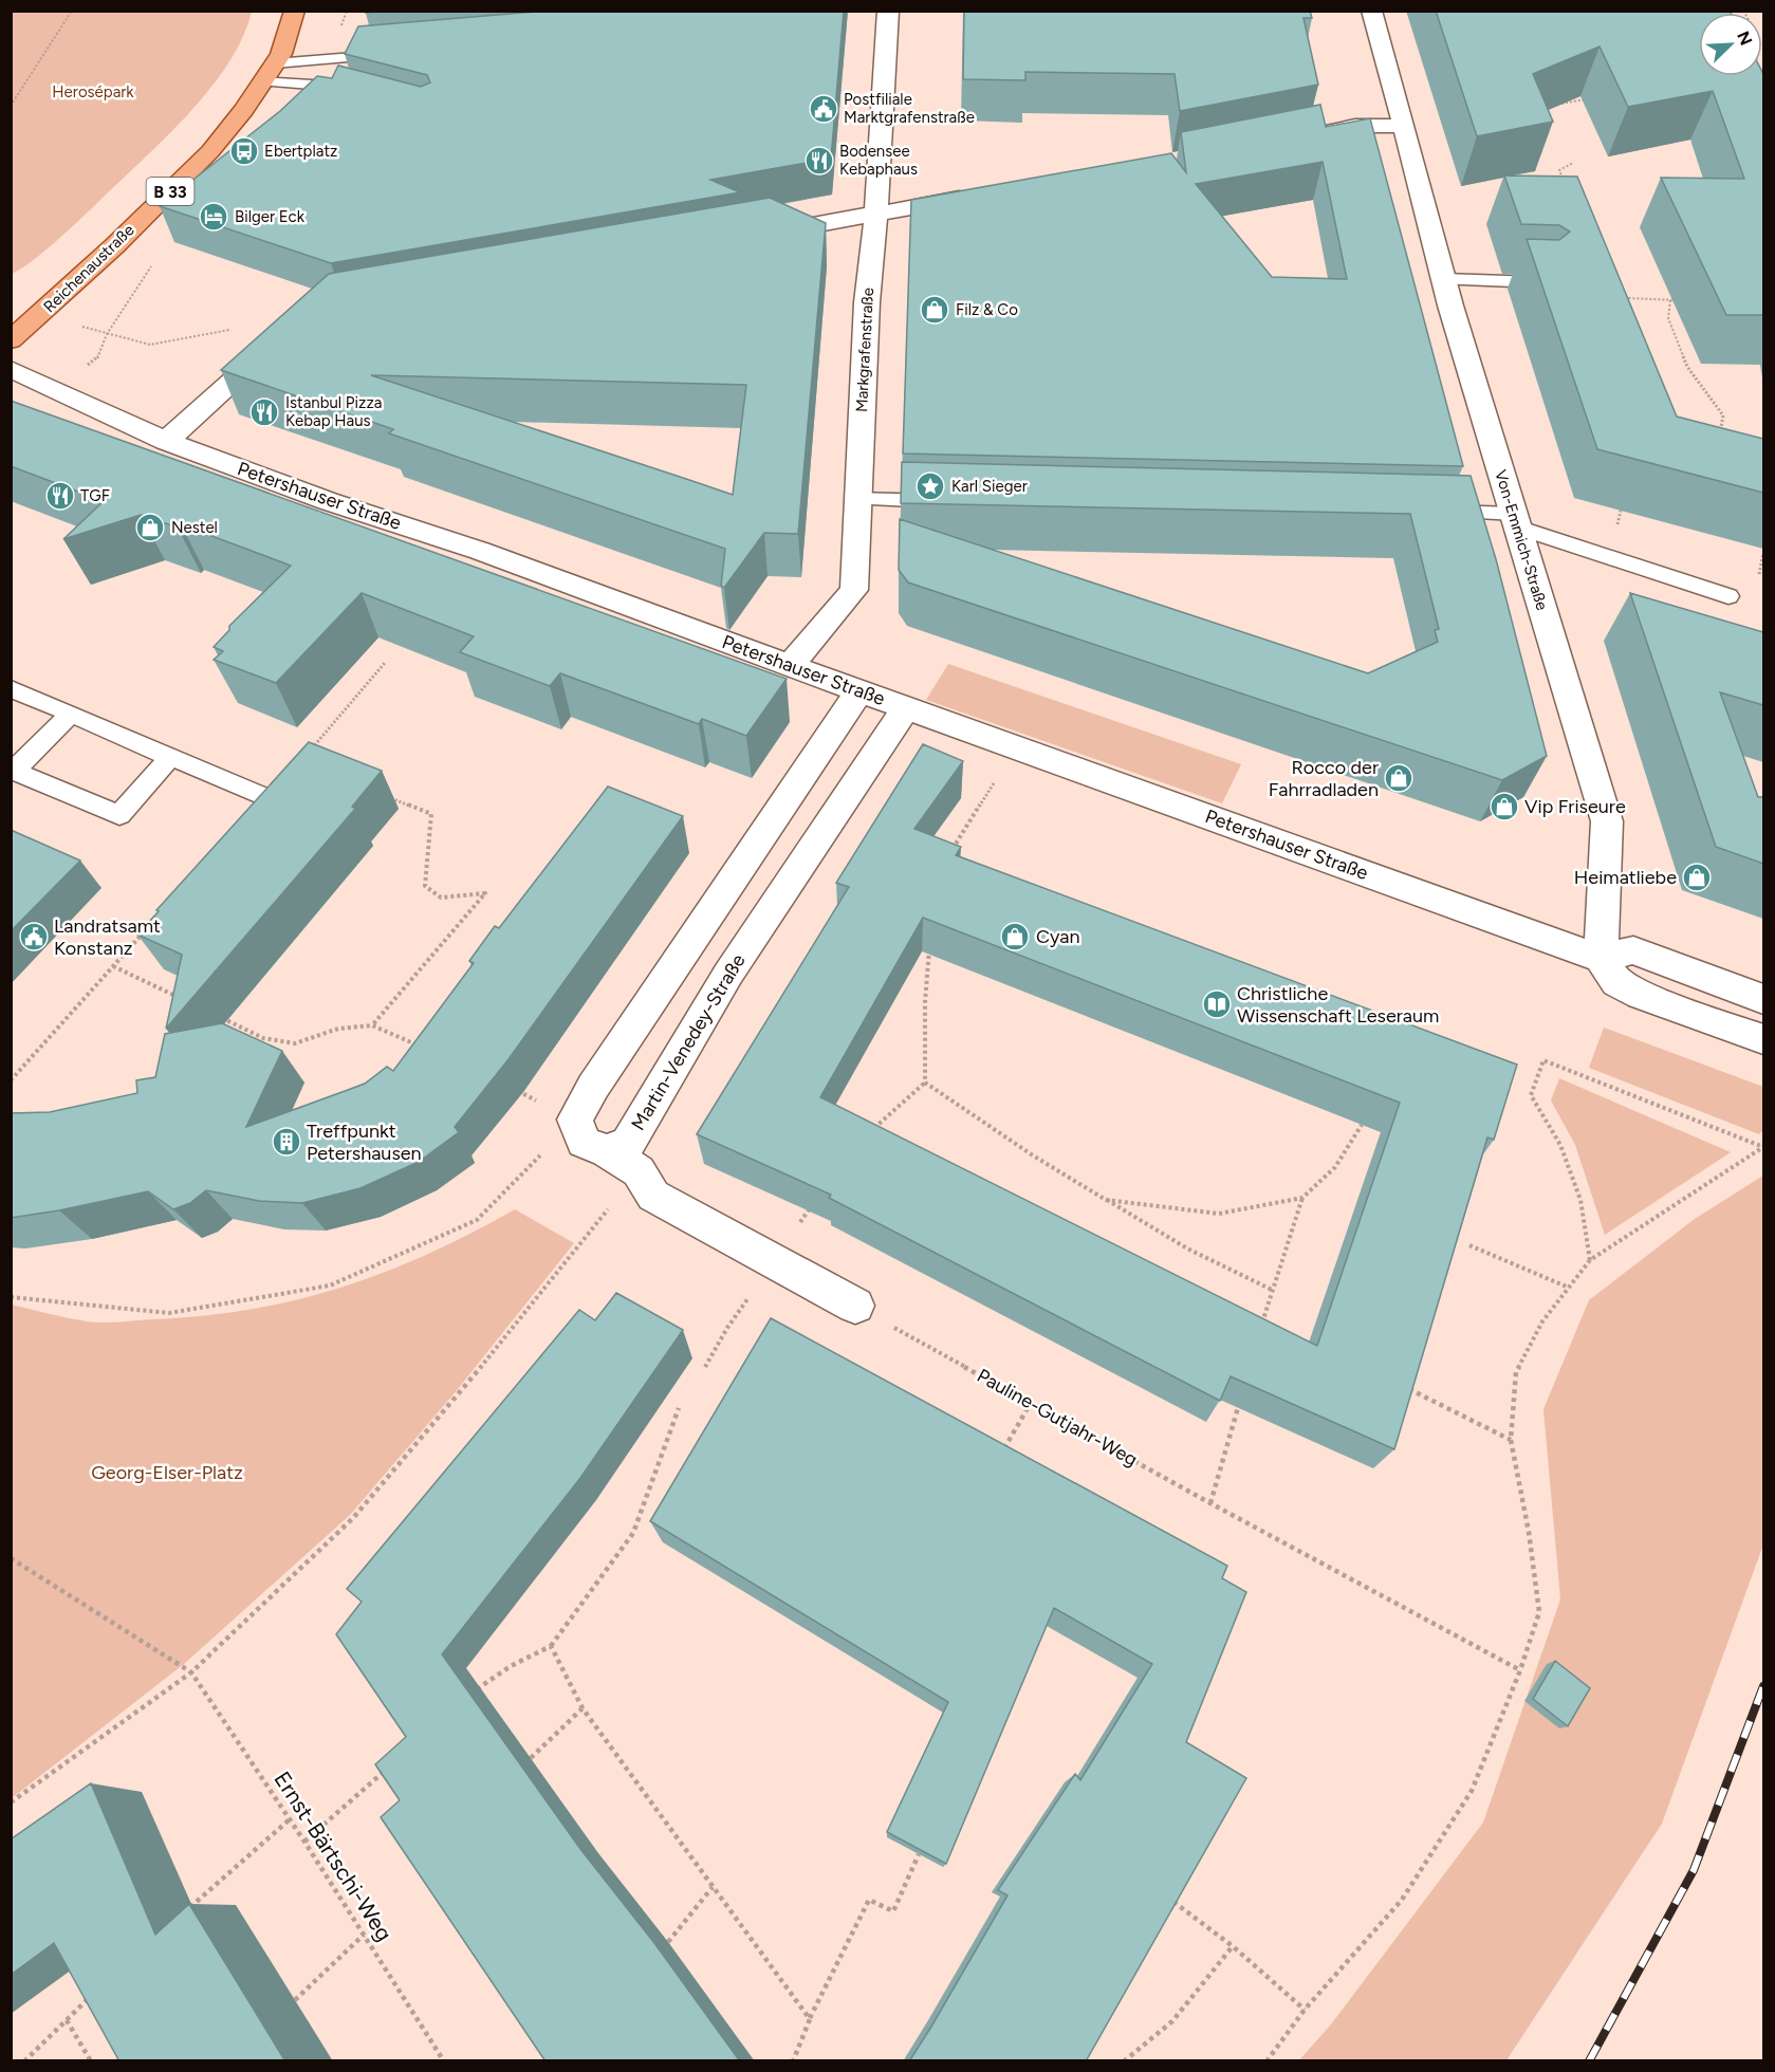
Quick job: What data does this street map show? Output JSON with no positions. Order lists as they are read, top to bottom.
{
  "streets": {
    "main road": ["B 33", "Reichenaustraße"],
    "street": [
      "Markgrafenstraße",
      "Petershauser Straße",
      "Von-Emmich-Straße",
      "Martin-Venedey-Straße"
    ],
    "path": ["Pauline-Gutjahr-Weg", "Ernst-Bärtschi-Weg"]
  },
  "crossings": [
    ["Markgrafenstraße", "Petershauser Straße"],
    ["Petershauser Straße", "Von-Emmich-Straße"],
    ["Petershauser Straße", "Martin-Venedey-Straße"]
  ],
  "parks": ["Herosépark", "Georg-Elser-Platz"],
  "places": {
    "public building": ["Postfiliale Marktgrafenstraße", "Landratsamt Konstanz"],
    "bus stop": ["Ebertplatz"],
    "restaurant": ["Bodensee Kebaphaus", "Istanbul Pizza Kebap Haus", "TGF"],
    "hotel": ["Bilger Eck"],
    "shop": [
      "Filz & Co",
      "Nestel",
      "Rocco der Fahrradladen",
      "Vip Friseure",
      "Heimatliebe",
      "Cyan"
    ],
    "place": ["Karl Sieger"],
    "library": ["Christliche Wissenschaft Leseraum"],
    "building": ["Treffpunkt Petershausen"]
  },
  "north": "top right"
}
